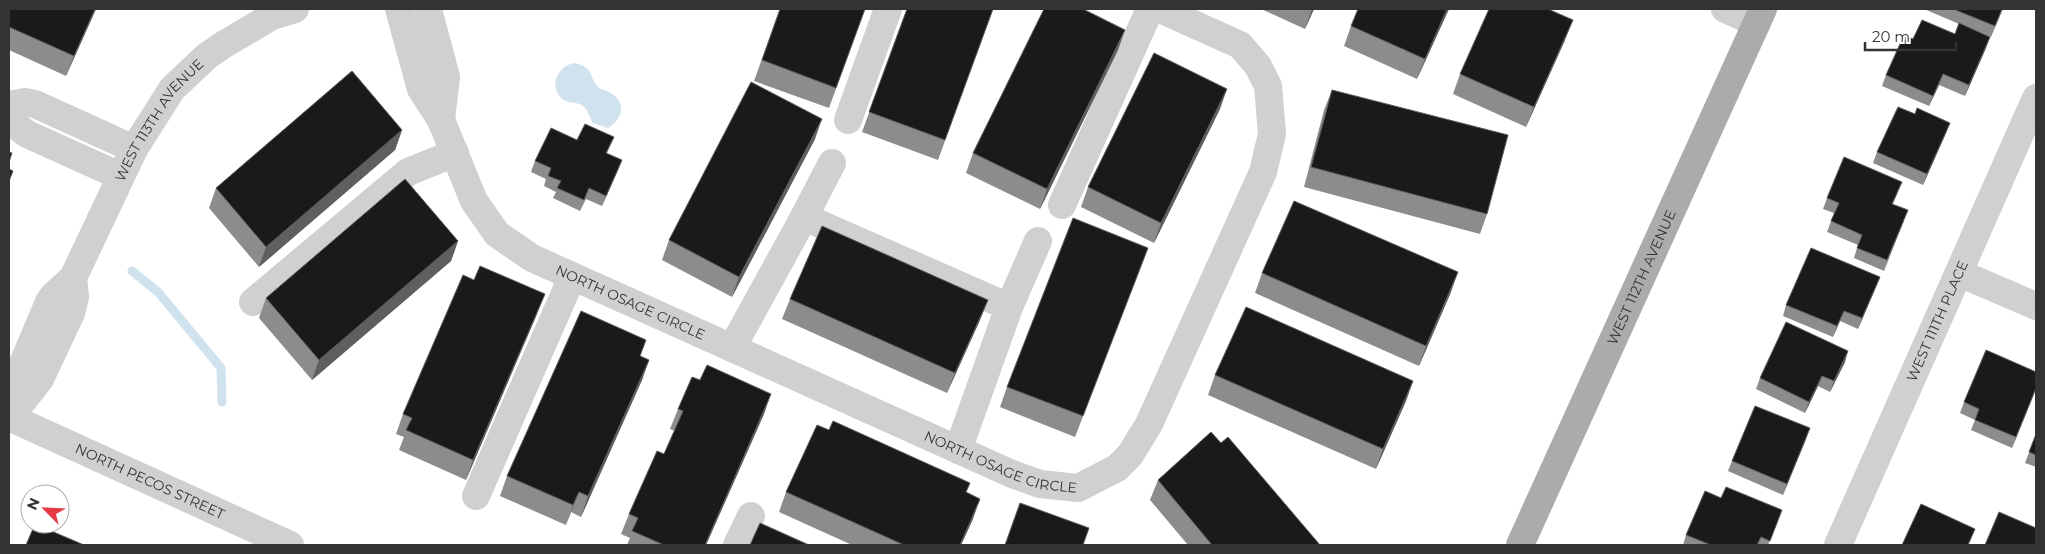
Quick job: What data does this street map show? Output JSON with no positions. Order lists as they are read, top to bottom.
{
  "streets": {
    "main road": ["WEST 112TH AVENUE"],
    "street": [
      "WEST 113TH AVENUE",
      "NORTH OSAGE CIRCLE",
      "WEST 111TH PLACE",
      "NORTH PECOS STREET"
    ]
  },
  "crossings": [
    ["WEST 113TH AVENUE", "NORTH PECOS STREET"]
  ],
  "scale_bar": "20 m",
  "north": "top left"
}
